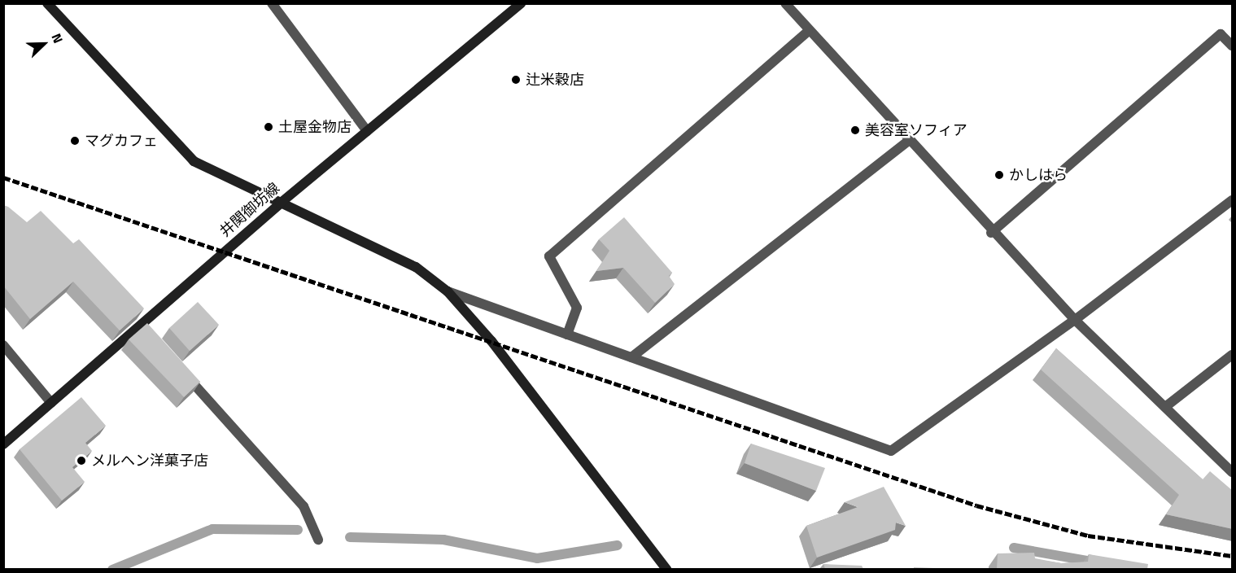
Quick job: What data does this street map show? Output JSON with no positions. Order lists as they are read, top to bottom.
{
  "streets": {
    "street": ["井関御坊線"]
  },
  "places": [
    "辻米穀店",
    "土屋金物店",
    "美容室ソフィア",
    "マグカフェ",
    "かしはら",
    "メルヘン洋菓子店"
  ],
  "north": "top right"
}
